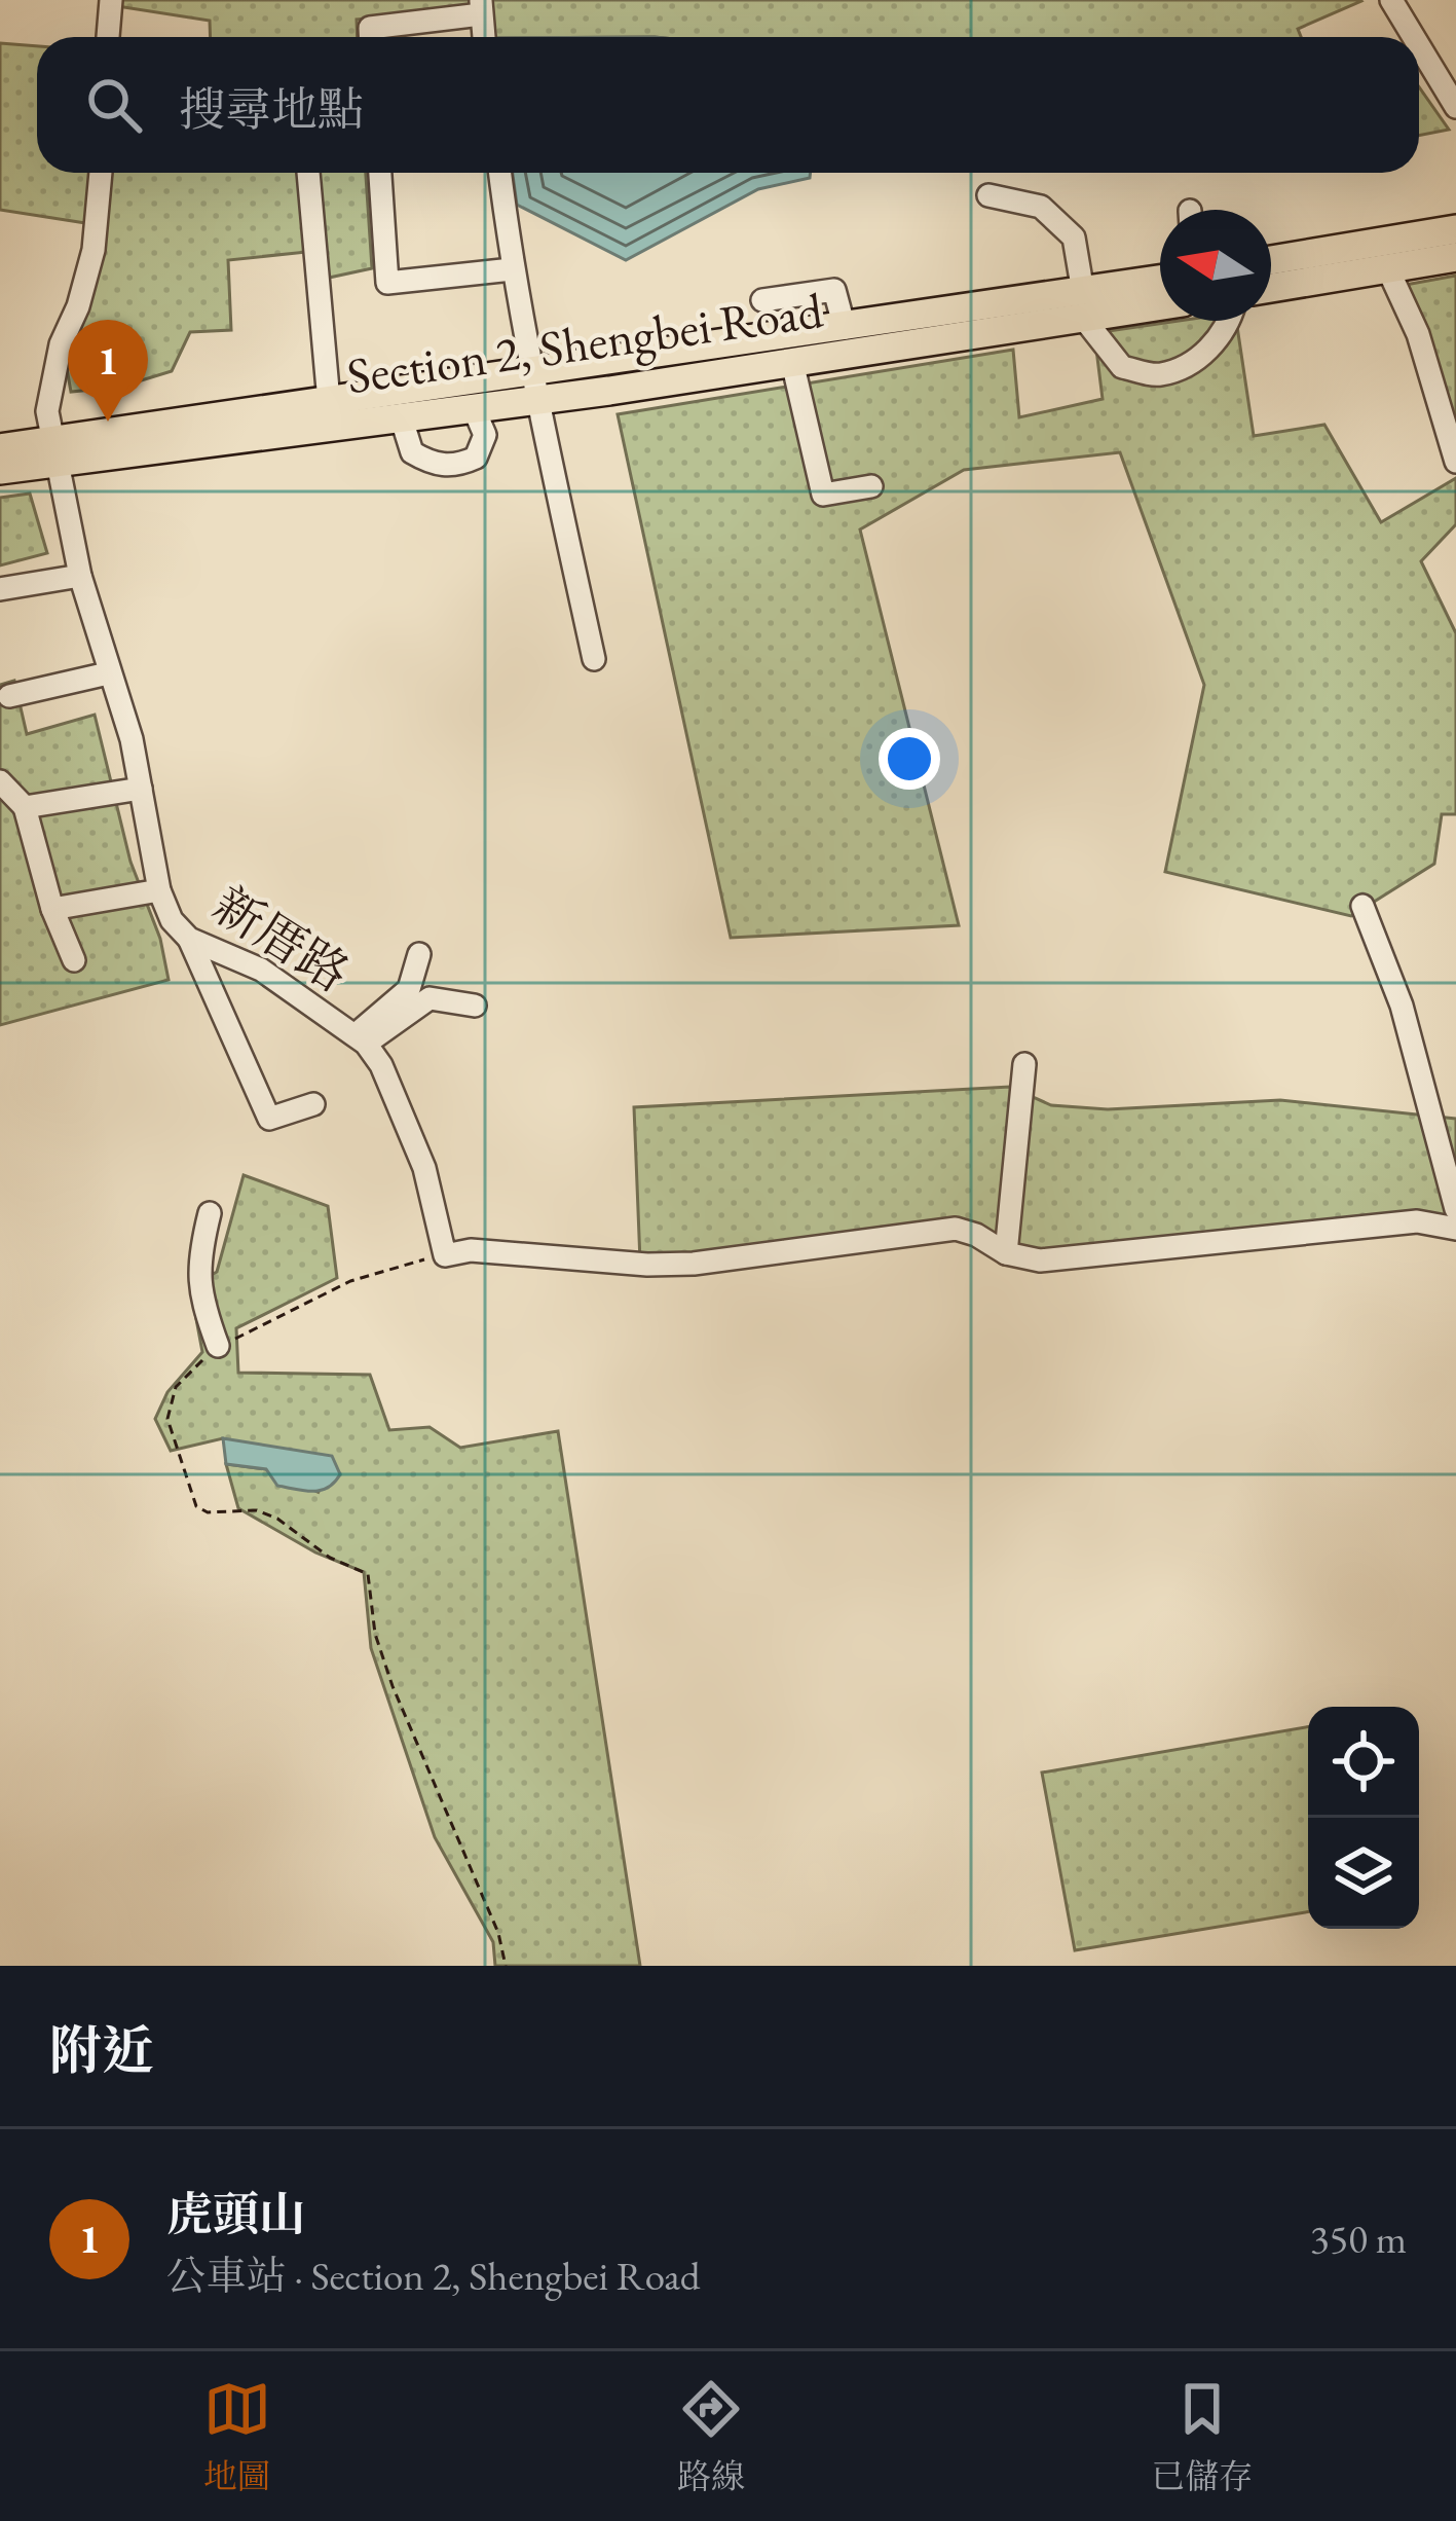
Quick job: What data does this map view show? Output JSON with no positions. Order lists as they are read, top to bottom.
{
  "streets": {
    "main road": ["Section 2, Shengbei Road"],
    "street": ["新厝路"]
  },
  "crossings": [
    ["Section 2, Shengbei Road", "新厝路"]
  ],
  "north": "left",
  "page": {
    "search": "搜尋地點",
    "pins": "1",
    "heading": "附近",
    "list": [
      {
        "mark": "1",
        "name": "虎頭山",
        "note": "公車站 · Section 2, Shengbei Road",
        "value": "350 m"
      }
    ],
    "nav": ["地圖", "路線", "已儲存"]
  }
}
